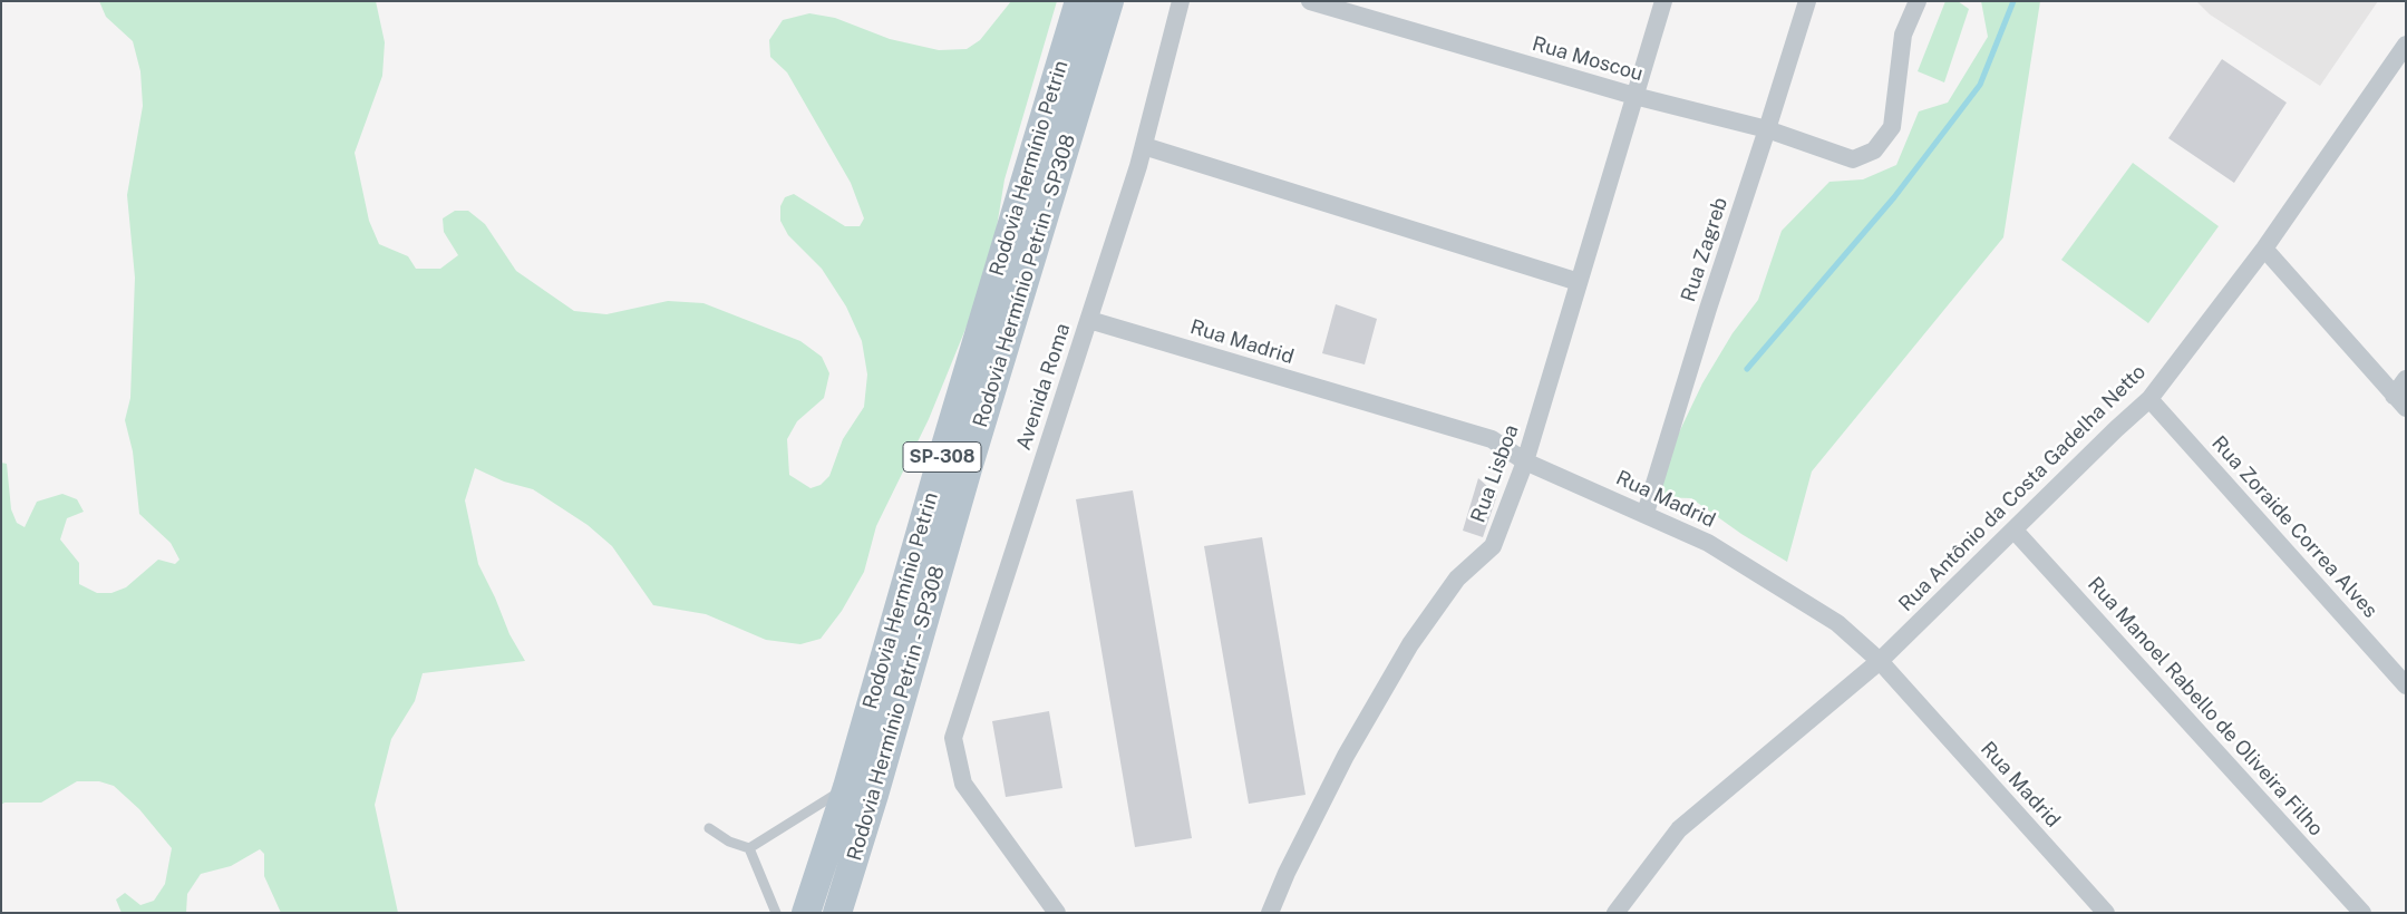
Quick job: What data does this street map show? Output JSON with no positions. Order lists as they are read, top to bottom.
{
  "streets": {
    "main road": ["Rodovia Hermínio Petrin", "Rodovia Hermínio Petrin - SP308", "SP-308"],
    "street": [
      "Rua Moscou",
      "Rua Zagreb",
      "Rua Madrid",
      "Avenida Roma",
      "Rua Lisboa",
      "Rua Antônio da Costa Gadelha Netto",
      "Rua Zoraide Correa Alves",
      "Rua Manoel Rabello de Oliveira Filho"
    ]
  },
  "crossings": [
    ["Rua Moscou", "Rua Zagreb"],
    ["Rua Moscou", "Rua Lisboa"],
    ["Rua Zagreb", "Rua Madrid"],
    ["Rua Madrid", "Avenida Roma"],
    ["Rua Madrid", "Rua Lisboa"],
    ["Rua Madrid", "Rua Antônio da Costa Gadelha Netto"],
    ["Rua Antônio da Costa Gadelha Netto", "Rua Zoraide Correa Alves"],
    ["Rua Antônio da Costa Gadelha Netto", "Rua Manoel Rabello de Oliveira Filho"]
  ]
}
